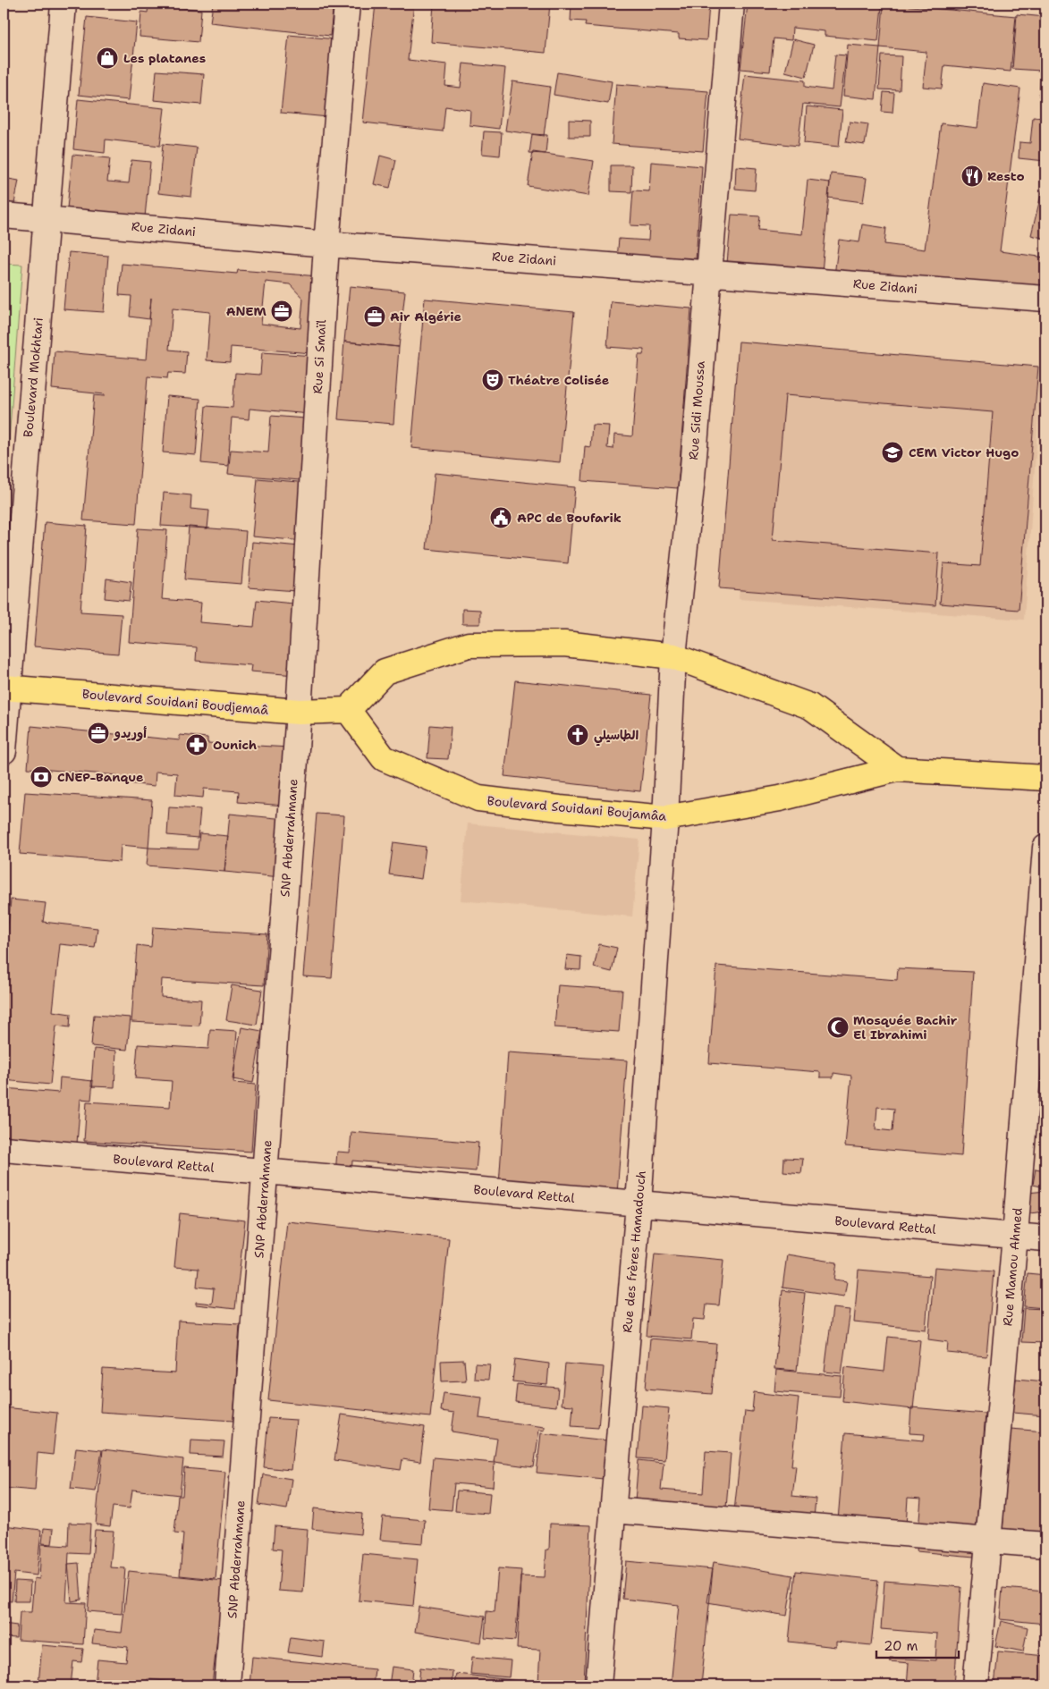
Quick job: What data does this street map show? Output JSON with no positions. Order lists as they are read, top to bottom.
{
  "streets": {
    "main road": ["Boulevard Souidani Boudjemaâ", "Boulevard Souidani Boujamâa"],
    "street": [
      "Rue Zidani",
      "Rue Si Smaïl",
      "Boulevard Mokhtari",
      "Rue Sidi Moussa",
      "SNP Abderrahmane",
      "Boulevard Rettal",
      "Rue des frères Hamadouch",
      "Rue Mamou Ahmed"
    ]
  },
  "crossings": [
    ["Rue Zidani", "Rue Si Smaïl"],
    ["Rue Zidani", "Boulevard Mokhtari"],
    ["Rue Zidani", "Rue Sidi Moussa"],
    ["Rue Si Smaïl", "Boulevard Souidani Boudjemaâ"],
    ["Rue Si Smaïl", "SNP Abderrahmane"],
    ["Boulevard Mokhtari", "Boulevard Souidani Boudjemaâ"],
    ["Rue Sidi Moussa", "Boulevard Souidani Boujamâa"],
    ["Rue Sidi Moussa", "Rue des frères Hamadouch"],
    ["Boulevard Souidani Boudjemaâ", "Boulevard Souidani Boujamâa"],
    ["Boulevard Souidani Boudjemaâ", "SNP Abderrahmane"],
    ["Boulevard Souidani Boujamâa", "Rue des frères Hamadouch"],
    ["SNP Abderrahmane", "Boulevard Rettal"],
    ["Boulevard Rettal", "Rue des frères Hamadouch"],
    ["Boulevard Rettal", "Rue Mamou Ahmed"]
  ],
  "places": {
    "shop": ["Les platanes"],
    "restaurant": ["Resto"],
    "office": ["ANEM", "Air Algérie", "أوريدو"],
    "theatre": ["Théatre Colisée"],
    "school or university": ["CEM Victor Hugo"],
    "public building": ["APC de Boufarik"],
    "church": ["الطاسيلي"],
    "pharmacy": ["Ounich"],
    "bank": ["CNEP-Banque"],
    "mosque": ["Mosquée Bachir El Ibrahimi"]
  },
  "scale_bar": "20 m"
}
